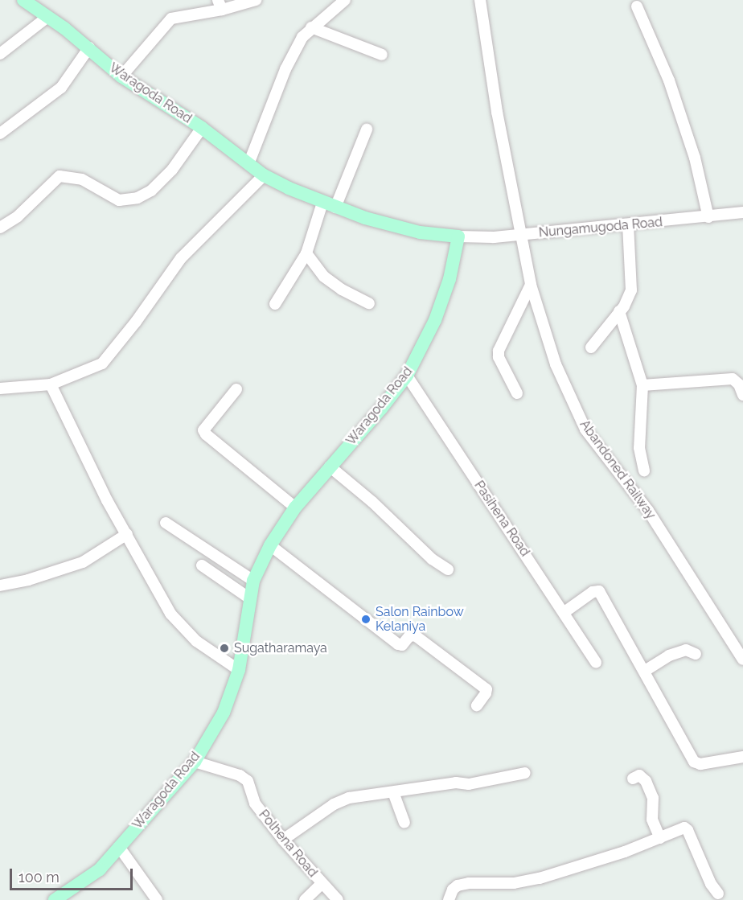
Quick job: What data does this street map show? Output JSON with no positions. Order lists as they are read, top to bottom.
{
  "streets": {
    "main road": ["Waragoda Road"],
    "street": [
      "Nungamugoda Road",
      "Abandoned Railway",
      "Pasihena Road",
      "Polhena Road"
    ]
  },
  "crossings": [
    ["Waragoda Road", "Nungamugoda Road"],
    ["Waragoda Road", "Pasihena Road"],
    ["Waragoda Road", "Polhena Road"],
    ["Nungamugoda Road", "Abandoned Railway"]
  ],
  "places": ["Salon Rainbow Kelaniya", "Sugatharamaya"],
  "scale_bar": "100 m"
}
